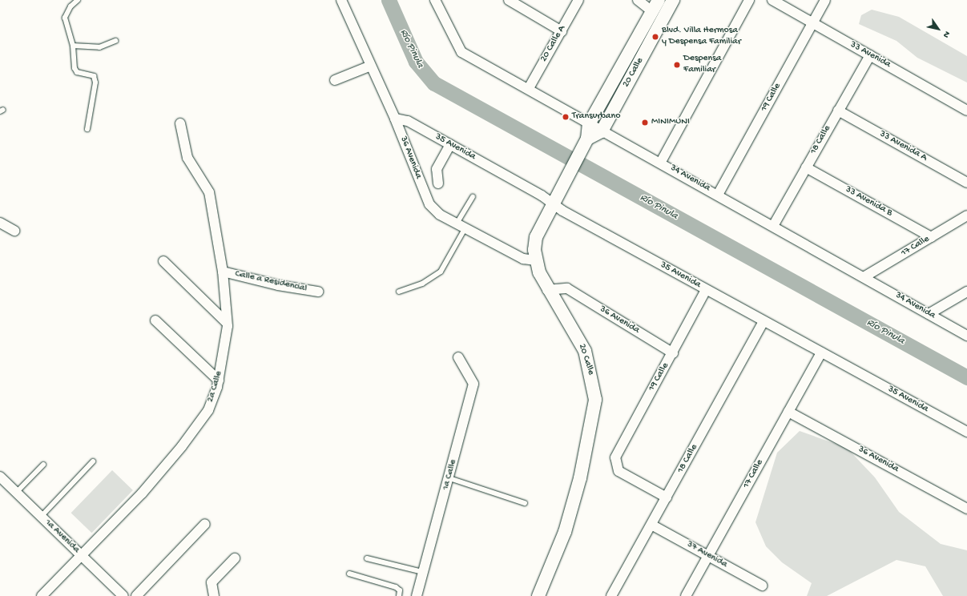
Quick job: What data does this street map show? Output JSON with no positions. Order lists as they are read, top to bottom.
{
  "streets": {
    "main road": ["20 Calle"],
    "street": [
      "20 Calle A",
      "33 Avenida",
      "19 Calle",
      "18 Calle",
      "33 Avenida A",
      "35 Avenida",
      "36 Avenida",
      "34 Avenida",
      "33 Avenida B",
      "17 Calle",
      "Calle a Residencial",
      "2a Calle",
      "1a Calle",
      "1a Avenida",
      "37 Avenida"
    ]
  },
  "crossings": [
    ["20 Calle A", "34 Avenida"],
    ["33 Avenida", "19 Calle"],
    ["33 Avenida", "18 Calle"],
    ["20 Calle", "35 Avenida"],
    ["20 Calle", "36 Avenida"],
    ["20 Calle", "34 Avenida"],
    ["19 Calle", "18 Calle"],
    ["19 Calle", "35 Avenida"],
    ["19 Calle", "36 Avenida"],
    ["19 Calle", "34 Avenida"],
    ["18 Calle", "33 Avenida A"],
    ["18 Calle", "35 Avenida"],
    ["18 Calle", "34 Avenida"],
    ["18 Calle", "33 Avenida B"],
    ["18 Calle", "37 Avenida"],
    ["35 Avenida", "36 Avenida"],
    ["35 Avenida", "17 Calle"],
    ["36 Avenida", "17 Calle"],
    ["34 Avenida", "17 Calle"],
    ["33 Avenida B", "17 Calle"],
    ["17 Calle", "37 Avenida"],
    ["Calle a Residencial", "2a Calle"],
    ["2a Calle", "1a Avenida"]
  ],
  "water": ["Río Pinula"],
  "places": [
    "Blvd. Villa Hermosa y Despensa Familiar",
    "Despensa Familiar",
    "Transurbano",
    "MINIMUNI"
  ],
  "north": "bottom right"
}
